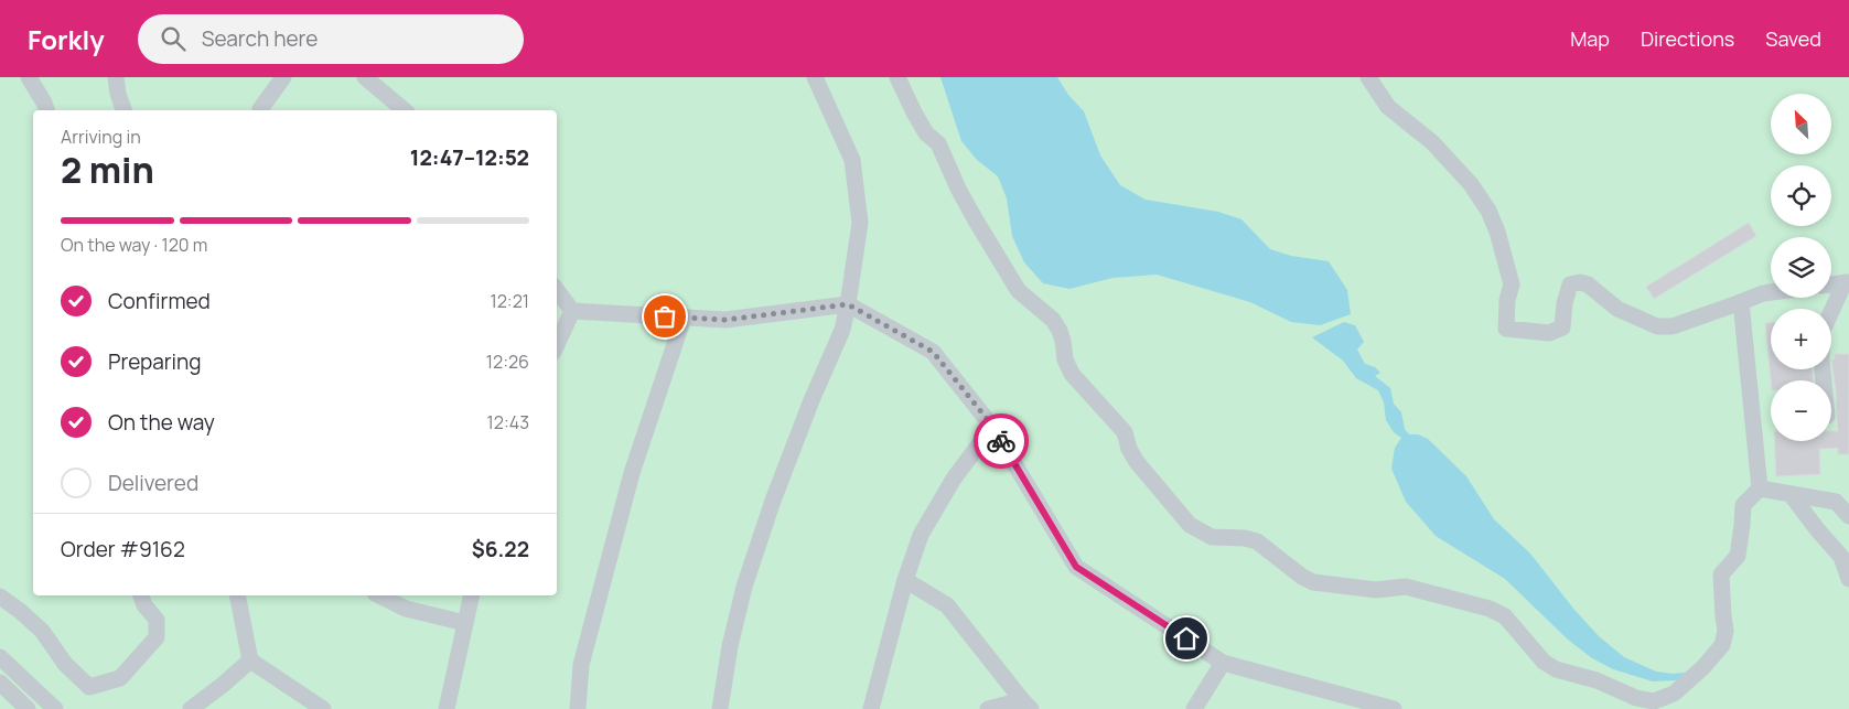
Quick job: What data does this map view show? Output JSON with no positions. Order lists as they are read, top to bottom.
{
  "north": "top left",
  "page": {
    "header": "Forkly",
    "search": "Search here",
    "nav": ["Map", "Directions", "Saved"],
    "map_buttons": ["+", "−"],
    "heading": ["2 min", "Arriving in", "12:47–12:52"],
    "panel": ["Order #9162", "$6.22"],
    "bar": "On the way · 120 m",
    "list": [
      ["Confirmed", "12:21"],
      ["Preparing", "12:26"],
      ["On the way", "12:43"],
      "Delivered"
    ]
  }
}
